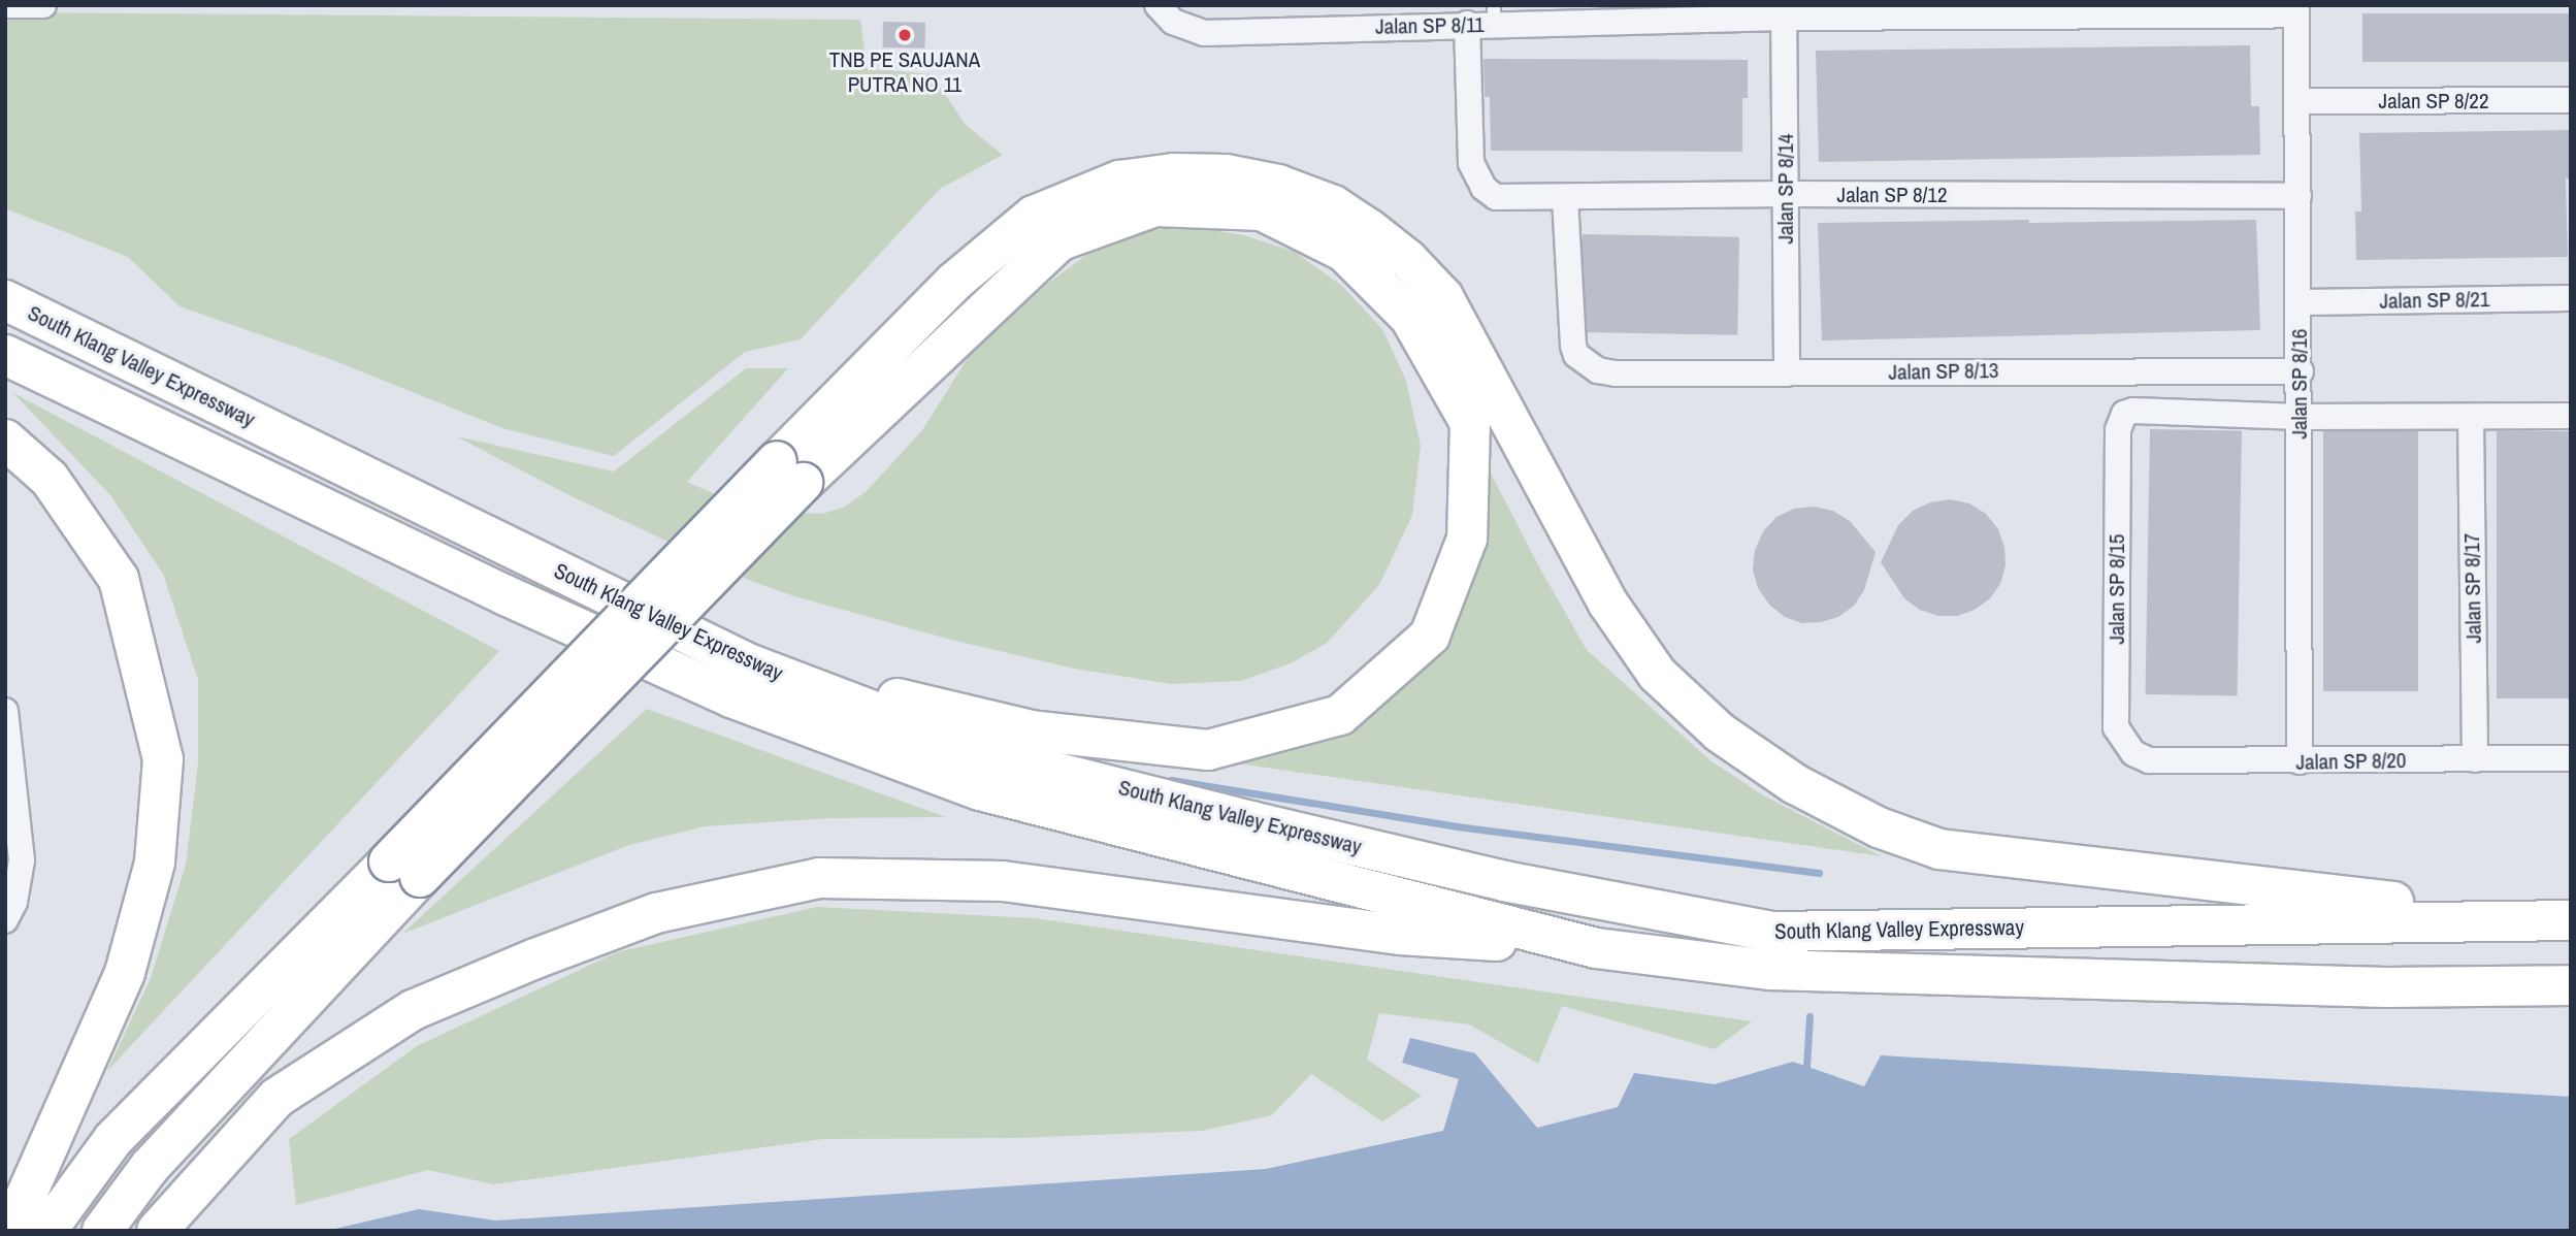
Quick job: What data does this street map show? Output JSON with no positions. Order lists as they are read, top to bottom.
{
  "streets": {
    "highway": ["South Klang Valley Expressway"],
    "street": [
      "Jalan SP 8/11",
      "Jalan SP 8/22",
      "Jalan SP 8/14",
      "Jalan SP 8/12",
      "Jalan SP 8/21",
      "Jalan SP 8/13",
      "Jalan SP 8/16",
      "Jalan SP 8/17",
      "Jalan SP 8/15",
      "Jalan SP 8/20"
    ]
  },
  "crossings": [
    ["Jalan SP 8/11", "Jalan SP 8/14"],
    ["Jalan SP 8/11", "Jalan SP 8/12"],
    ["Jalan SP 8/11", "Jalan SP 8/16"],
    ["Jalan SP 8/22", "Jalan SP 8/16"],
    ["Jalan SP 8/14", "Jalan SP 8/12"],
    ["Jalan SP 8/14", "Jalan SP 8/13"],
    ["Jalan SP 8/12", "Jalan SP 8/13"],
    ["Jalan SP 8/12", "Jalan SP 8/16"],
    ["Jalan SP 8/21", "Jalan SP 8/16"],
    ["Jalan SP 8/13", "Jalan SP 8/16"],
    ["Jalan SP 8/16", "Jalan SP 8/15"],
    ["Jalan SP 8/16", "Jalan SP 8/20"],
    ["Jalan SP 8/17", "Jalan SP 8/20"],
    ["Jalan SP 8/15", "Jalan SP 8/20"]
  ],
  "places": ["TNB PE SAUJANA PUTRA NO 11"]
}
